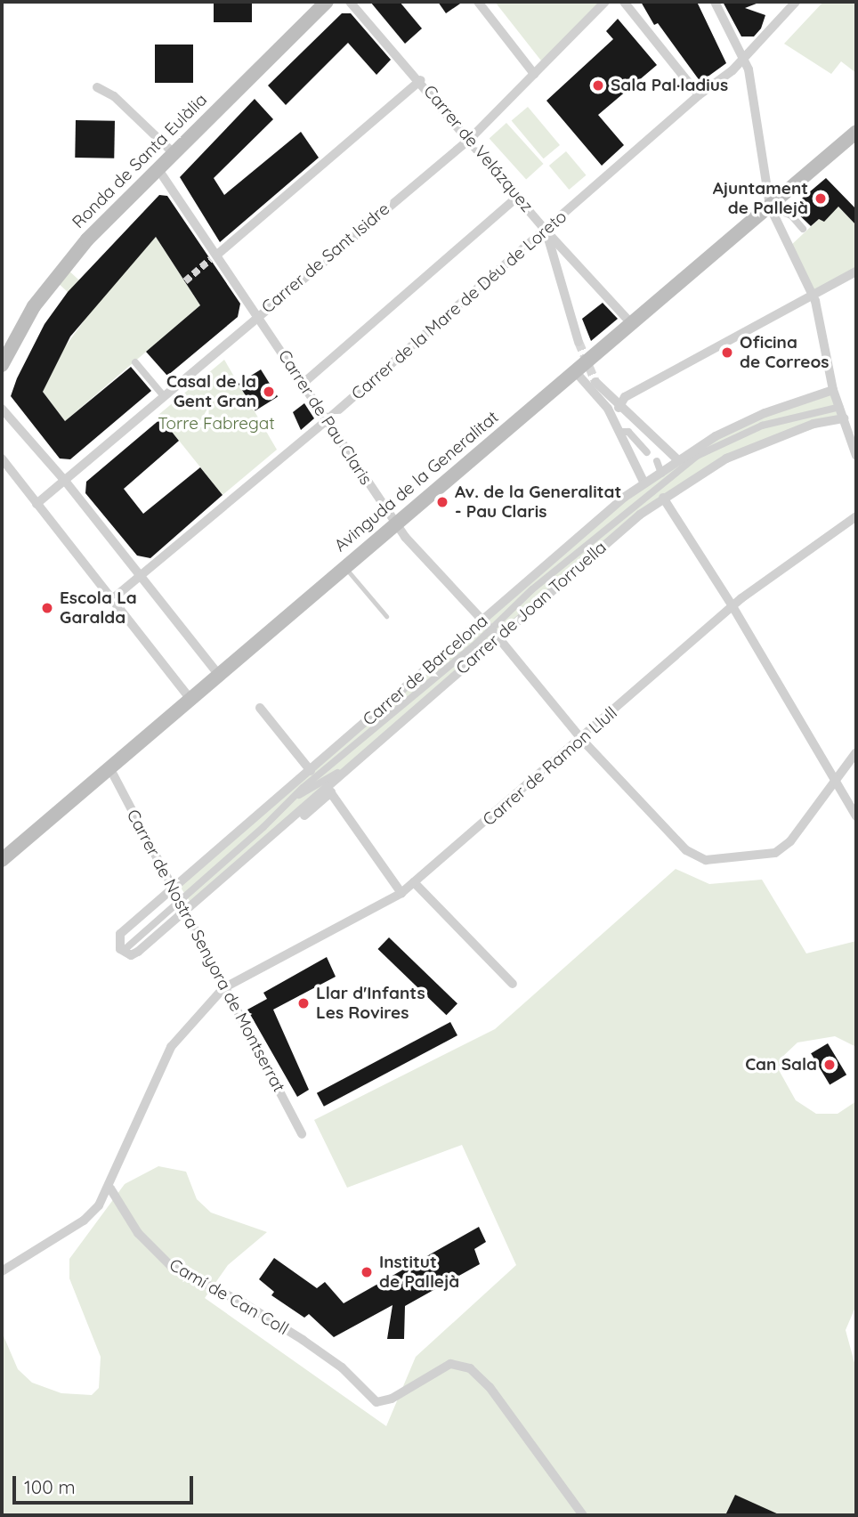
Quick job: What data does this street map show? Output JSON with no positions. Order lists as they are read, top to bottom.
{
  "streets": {
    "main road": ["Ronda de Santa Eulàlia", "Avinguda de la Generalitat"],
    "street": [
      "Carrer de Velázquez",
      "Carrer de Sant Isidre",
      "Carrer de la Mare de Déu de Loreto",
      "Carrer de Pau Claris",
      "Carrer de Joan Torruella",
      "Carrer de Barcelona",
      "Carrer de Ramon Llull",
      "Carrer de Nostra Senyora de Montserrat",
      "Camí de Can Coll"
    ]
  },
  "crossings": [
    ["Carrer de Velázquez", "Carrer de Sant Isidre"],
    ["Carrer de Velázquez", "Carrer de la Mare de Déu de Loreto"],
    ["Carrer de Velázquez", "Avinguda de la Generalitat"],
    ["Ronda de Santa Eulàlia", "Carrer de Pau Claris"],
    ["Carrer de Sant Isidre", "Carrer de Pau Claris"],
    ["Carrer de la Mare de Déu de Loreto", "Carrer de Pau Claris"],
    ["Carrer de Pau Claris", "Avinguda de la Generalitat"],
    ["Carrer de Pau Claris", "Carrer de Joan Torruella"],
    ["Carrer de Pau Claris", "Carrer de Barcelona"],
    ["Carrer de Pau Claris", "Carrer de Ramon Llull"],
    ["Avinguda de la Generalitat", "Carrer de Nostra Senyora de Montserrat"],
    ["Carrer de Joan Torruella", "Carrer de Barcelona"],
    ["Carrer de Joan Torruella", "Carrer de Nostra Senyora de Montserrat"],
    ["Carrer de Barcelona", "Carrer de Nostra Senyora de Montserrat"],
    ["Carrer de Ramon Llull", "Carrer de Nostra Senyora de Montserrat"]
  ],
  "parks": ["Torre Fabregat"],
  "places": [
    "Sala Pal·ladius",
    "Ajuntament de Pallejà",
    "Oficina de Correos",
    "Casal de la Gent Gran",
    "Av. de la Generalitat - Pau Claris",
    "Escola La Garalda",
    "Llar d'Infants Les Rovires",
    "Can Sala",
    "Institut de Pallejà"
  ],
  "scale_bar": "100 m"
}
